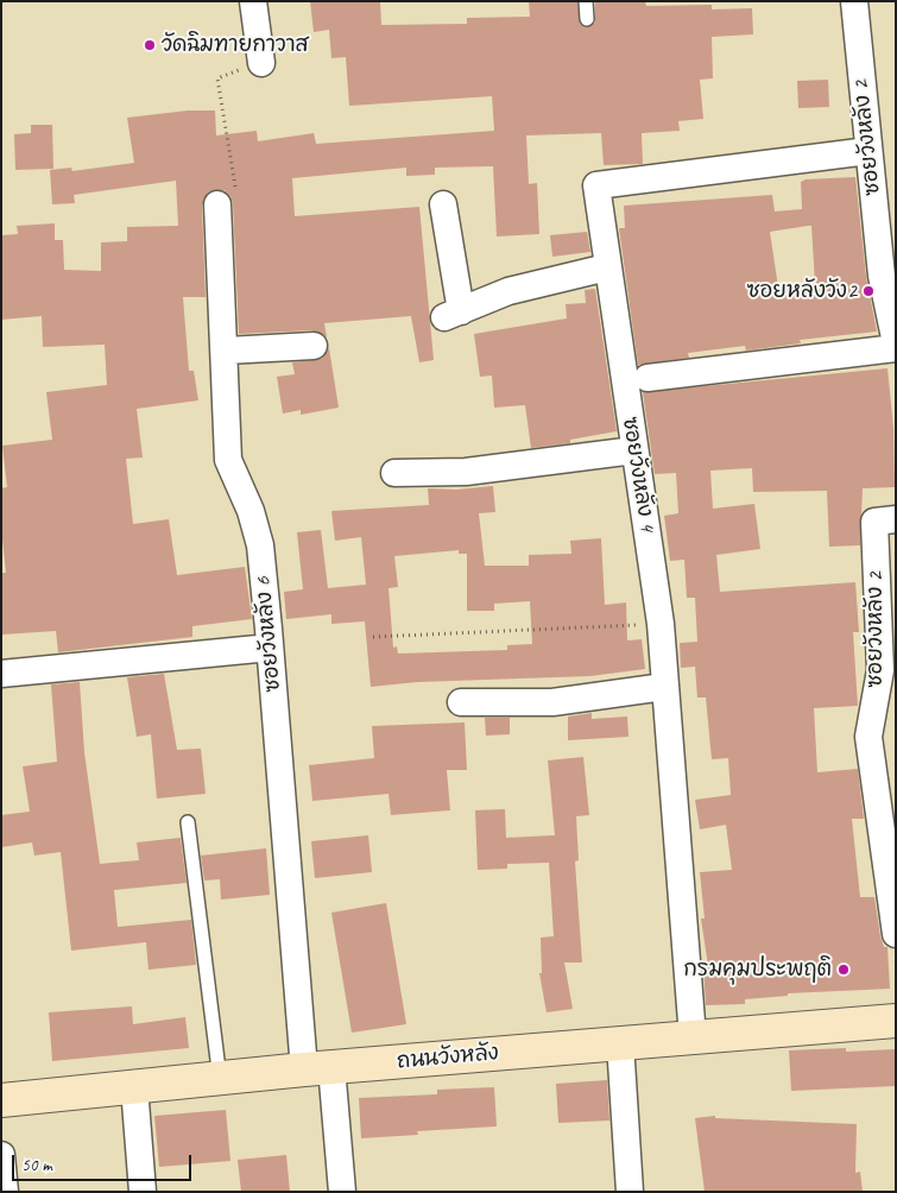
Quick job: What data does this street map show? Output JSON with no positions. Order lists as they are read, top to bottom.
{
  "streets": {
    "main road": ["ถนนวังหลัง"],
    "street": ["ซอยวังหลัง 2", "ซอยวังหลัง 4", "ซอยวังหลัง 6"]
  },
  "crossings": [
    ["ซอยวังหลัง 2", "ซอยวังหลัง 4"],
    ["ซอยวังหลัง 4", "ถนนวังหลัง"],
    ["ซอยวังหลัง 6", "ถนนวังหลัง"]
  ],
  "places": ["วัดฉิมทายกาวาส", "ซอยหลังวัง2", "กรมคุมประพฤติ"],
  "scale_bar": "50 m"
}
